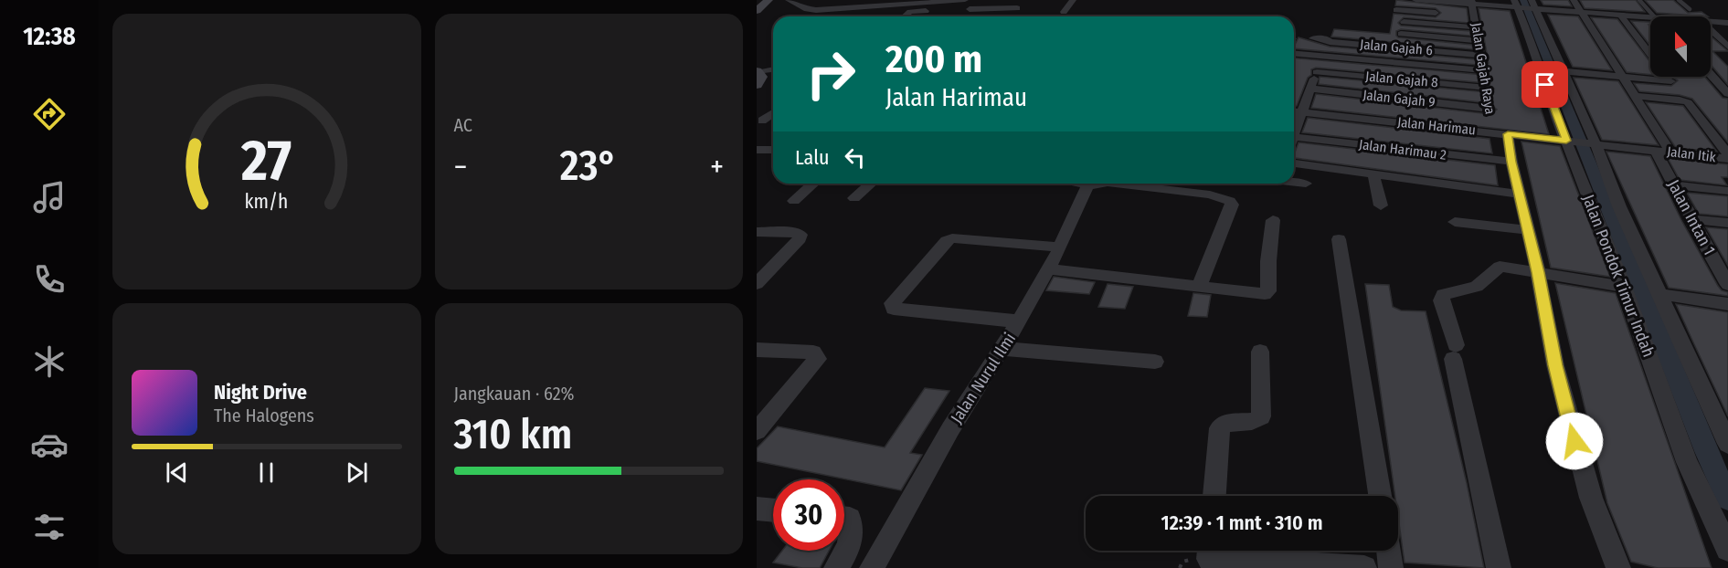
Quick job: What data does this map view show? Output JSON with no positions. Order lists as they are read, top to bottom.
{
  "streets": {
    "street": [
      "Jalan Gajah 6",
      "Jalan Gajah Raya",
      "Jalan Gajah 8",
      "Jalan Gajah 9",
      "Jalan Harimau",
      "Jalan Harimau 2",
      "Jalan Itik",
      "Jalan Intan 1",
      "Jalan Pondok Timur Indah",
      "Jalan Nurul Ilmi"
    ]
  },
  "crossings": [
    ["Jalan Gajah 6", "Jalan Gajah Raya"],
    ["Jalan Gajah Raya", "Jalan Gajah 8"],
    ["Jalan Gajah Raya", "Jalan Gajah 9"],
    ["Jalan Gajah Raya", "Jalan Harimau"],
    ["Jalan Gajah Raya", "Jalan Harimau 2"],
    ["Jalan Gajah 9", "Jalan Harimau"],
    ["Jalan Harimau", "Jalan Itik"],
    ["Jalan Harimau", "Jalan Pondok Timur Indah"],
    ["Jalan Itik", "Jalan Intan 1"],
    ["Jalan Itik", "Jalan Pondok Timur Indah"]
  ],
  "north": "top",
  "page": {
    "tabs": "12:38",
    "tile": [
      "AC",
      ["Jangkauan · 62%", "310 km"]
    ],
    "turn": ["200 m", "Jalan Harimau"],
    "then": "Lalu",
    "heat": ["−", "23°", "+"],
    "song": ["Night Drive", "The Halogens"],
    "limit": "30",
    "trip": "12:39 · 1 mnt · 310 m",
    "gauge": ["27", "km/h"]
  }
}
